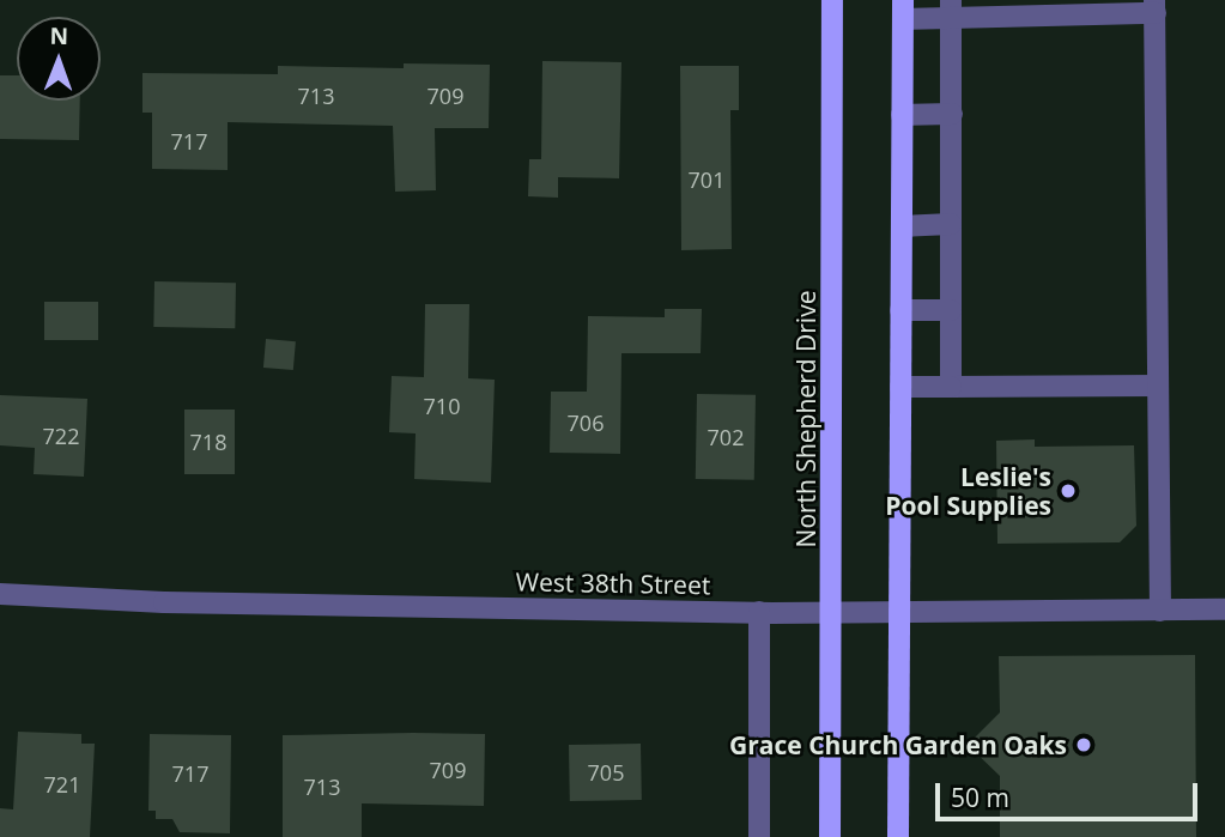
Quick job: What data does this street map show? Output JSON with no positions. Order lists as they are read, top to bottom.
{
  "streets": {
    "main road": ["North Shepherd Drive"],
    "street": ["West 38th Street"]
  },
  "crossings": [
    ["North Shepherd Drive", "West 38th Street"]
  ],
  "places": ["Leslie's Pool Supplies", "Grace Church Garden Oaks"],
  "house_numbers": [
    "713",
    "709",
    "717",
    "701",
    "710",
    "706",
    "722",
    "702",
    "718",
    "709",
    "705",
    "717",
    "721",
    "713"
  ],
  "scale_bar": "50 m",
  "north": "top"
}
